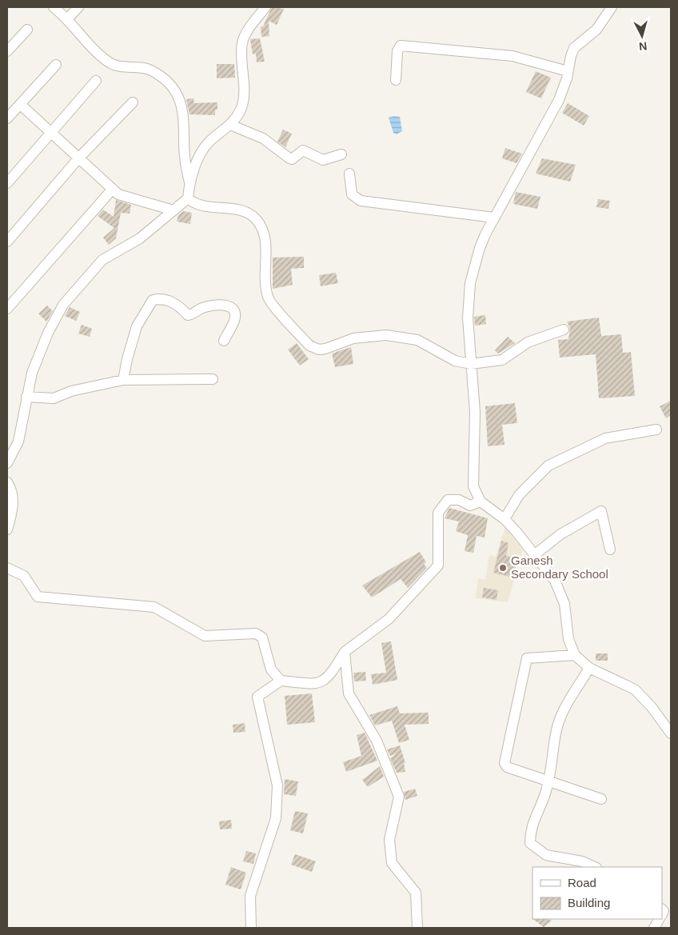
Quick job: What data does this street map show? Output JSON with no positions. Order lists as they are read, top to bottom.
{
  "places": ["Ganesh Secondary School"],
  "legend": ["Road", "Building"],
  "north": "bottom"
}
